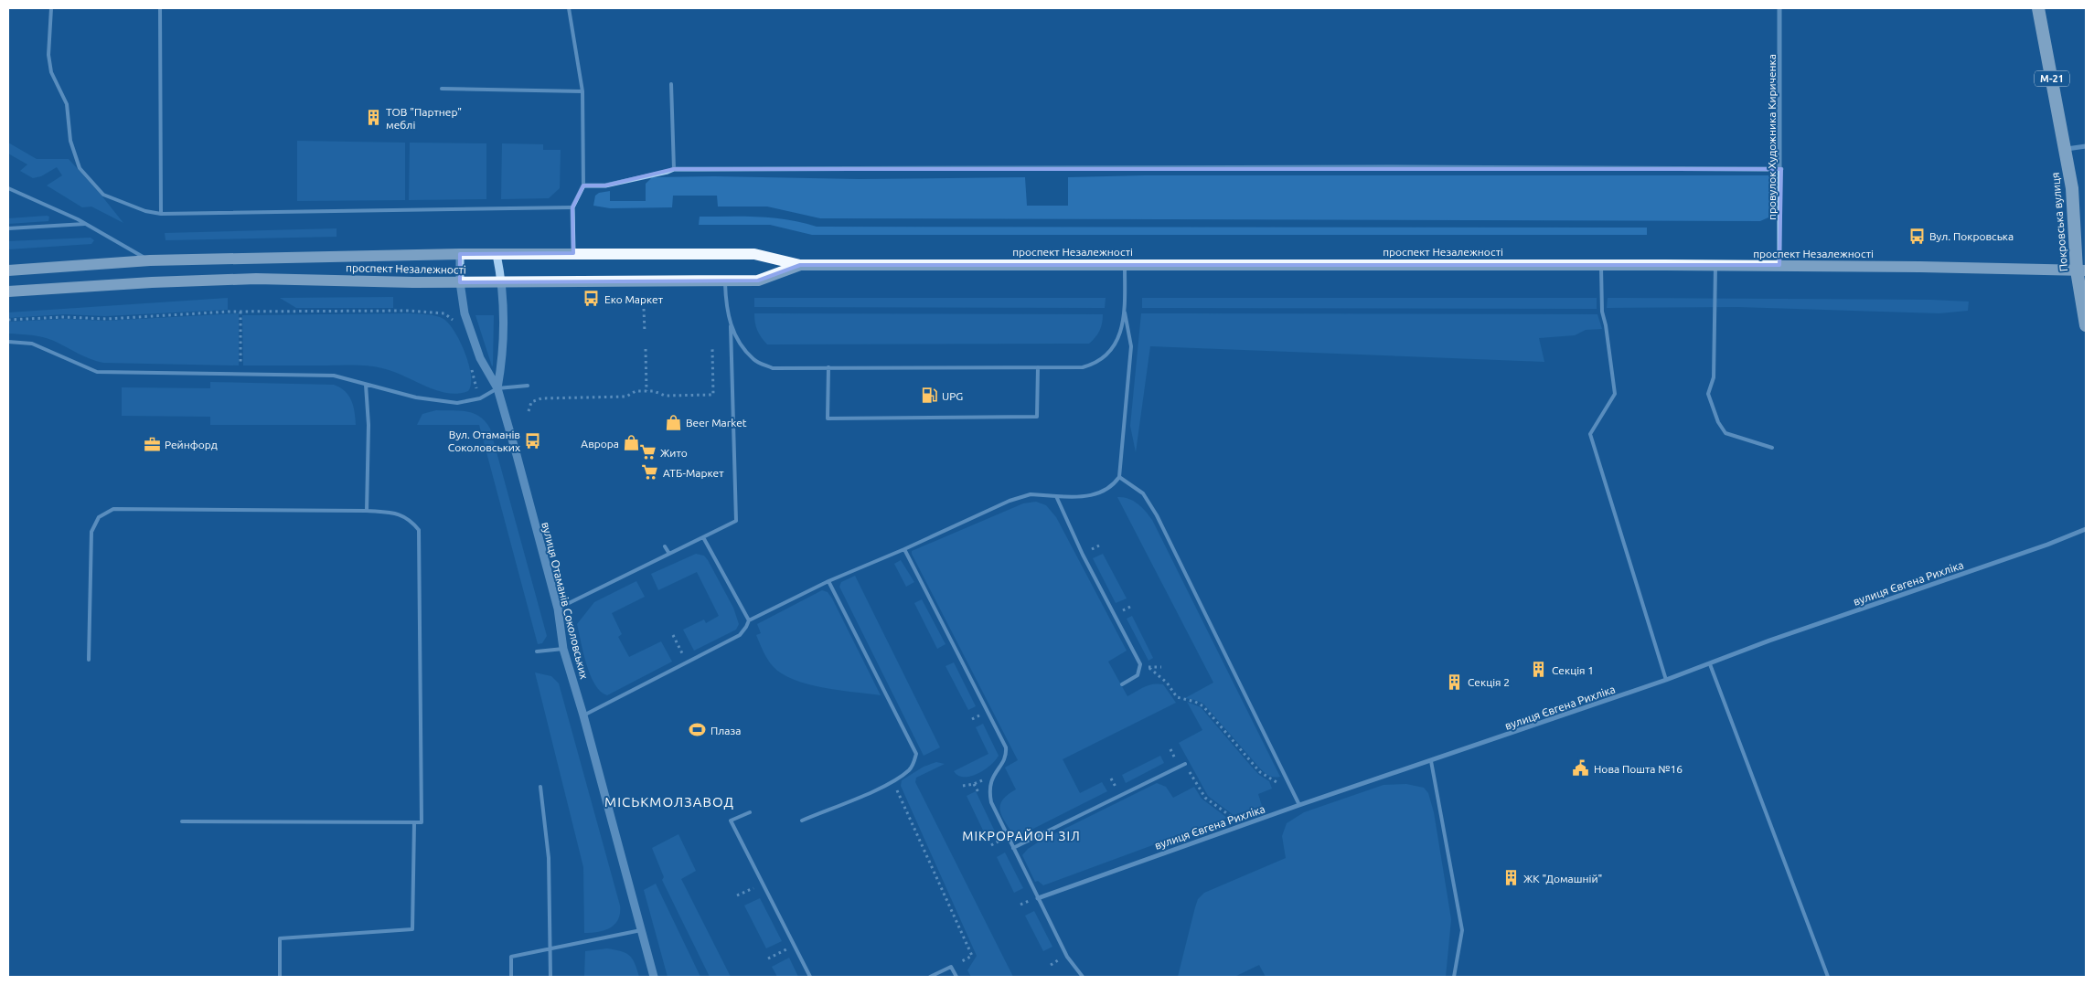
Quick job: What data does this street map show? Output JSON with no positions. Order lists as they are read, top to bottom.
{
  "streets": {
    "highway": ["М-21", "Покровська вулиця"],
    "main road": ["проспект Незалежності"],
    "street": ["провулок Художника Кириченка", "вулиця Євгена Рихліка", "вулиця Отаманів Соколовських"]
  },
  "crossings": [
    ["провулок Художника Кириченка", "проспект Незалежності"],
    ["Покровська вулиця", "проспект Незалежності"],
    ["проспект Незалежності", "вулиця Отаманів Соколовських"]
  ],
  "districts": ["МІСЬКМОЛЗАВОД", "МІКРОРАЙОН ЗІЛ"],
  "places": {
    "building": [
      "ТОВ \"Партнер\" меблі",
      "Секція 1",
      "Секція 2",
      "ЖК \"Домашній\""
    ],
    "bus stop": ["Вул. Покровська", "Еко Маркет", "Вул. Отаманів Соколовських"],
    "fuel station": ["UPG"],
    "shop": ["Beer Market", "Аврора"],
    "office": ["Рейнфорд"],
    "supermarket": ["Жито", "АТБ-Маркет"],
    "sports": ["Плаза"],
    "public building": ["Нова Пошта №16"]
  }
}
